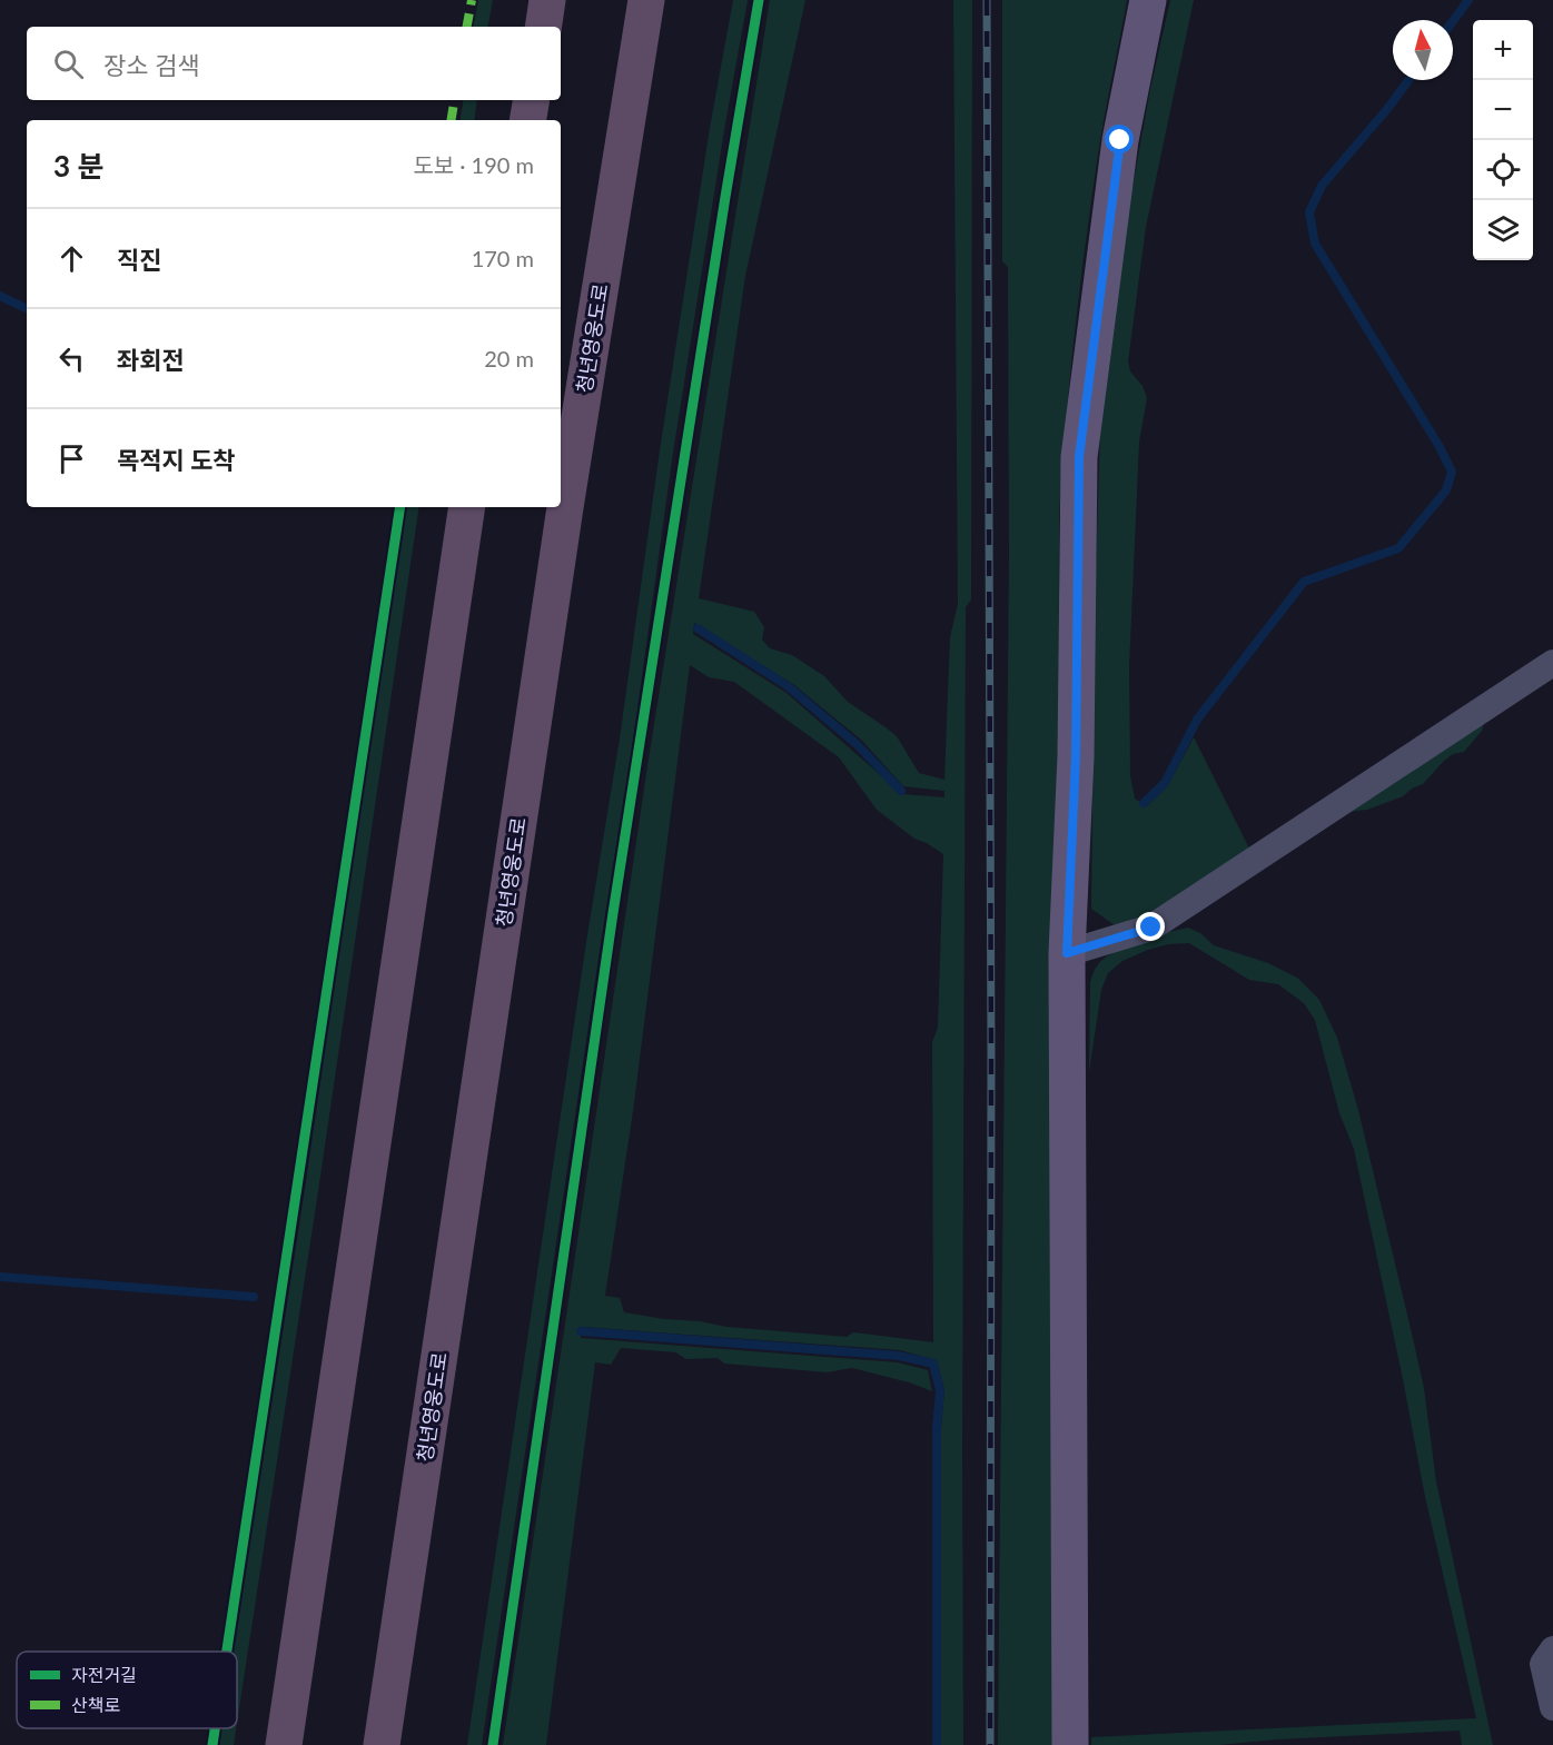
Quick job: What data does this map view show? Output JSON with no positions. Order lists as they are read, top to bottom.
{
  "streets": {
    "highway": ["청년영웅도로"]
  },
  "legend": ["자전거길", "산책로"],
  "north": "top",
  "page": {
    "map_buttons": ["+", "−"],
    "search": "장소 검색",
    "heading": ["3 분", "도보 · 190 m"],
    "list": [
      ["직진", "170 m"],
      ["좌회전", "20 m"],
      "목적지 도착"
    ]
  }
}
